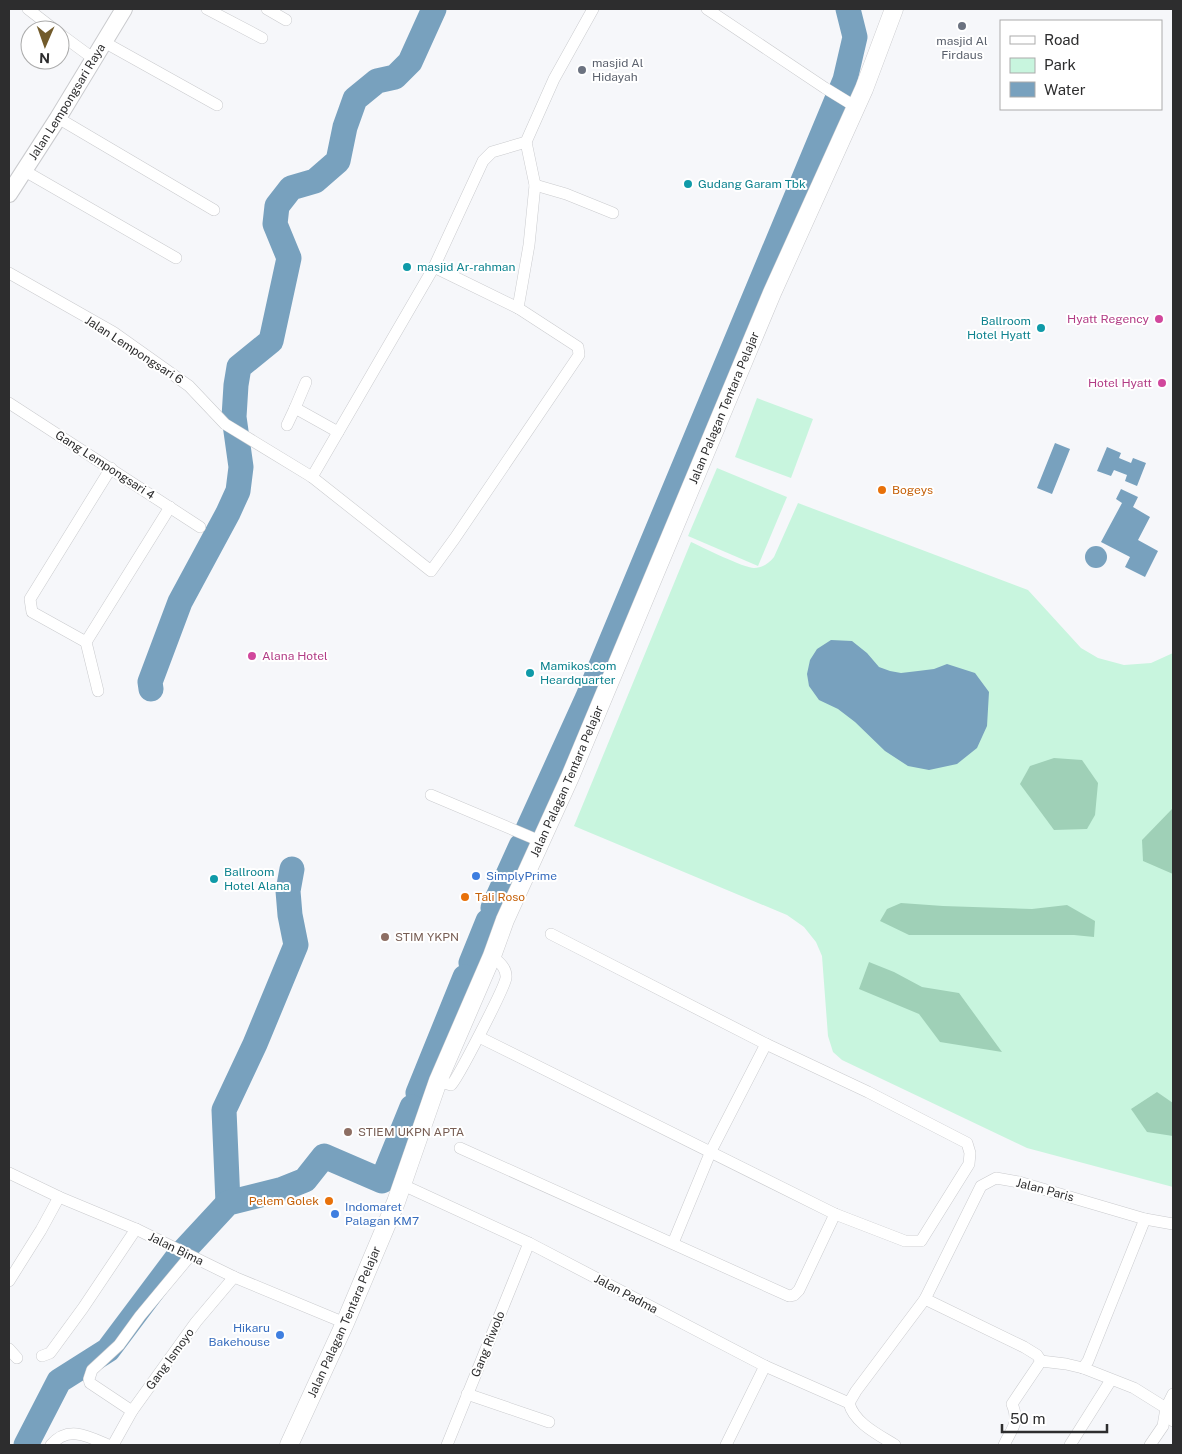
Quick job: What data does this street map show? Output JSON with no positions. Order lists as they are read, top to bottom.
{
  "streets": {
    "main road": ["Jalan Lempongsari Raya", "Jalan Palagan Tentara Pelajar"],
    "street": [
      "Jalan Lempongsari 6",
      "Gang Lempongsari 4",
      "Jalan Paris",
      "Jalan Bima",
      "Jalan Padma",
      "Gang Riwolo",
      "Gang Ismoyo"
    ]
  },
  "crossings": [
    ["Jalan Palagan Tentara Pelajar", "Jalan Bima"],
    ["Jalan Palagan Tentara Pelajar", "Jalan Padma"],
    ["Jalan Paris", "Jalan Padma"],
    ["Jalan Bima", "Gang Ismoyo"],
    ["Jalan Padma", "Gang Riwolo"]
  ],
  "places": [
    "masjid Al Firdaus",
    "masjid Al Hidayah",
    "Gudang Garam Tbk",
    "masjid Ar-rahman",
    "Hyatt Regency",
    "Ballroom Hotel Hyatt",
    "Hotel Hyatt",
    "Bogeys",
    "Alana Hotel",
    "Mamikos.com Heardquarter",
    "SimplyPrime",
    "Ballroom Hotel Alana",
    "Tali Roso",
    "STIM YKPN",
    "STIEM UKPN APTA",
    "Pelem Golek",
    "Indomaret Palagan KM7",
    "Hikaru Bakehouse"
  ],
  "legend": ["Road", "Park", "Water"],
  "scale_bar": "50 m",
  "north": "bottom"
}
